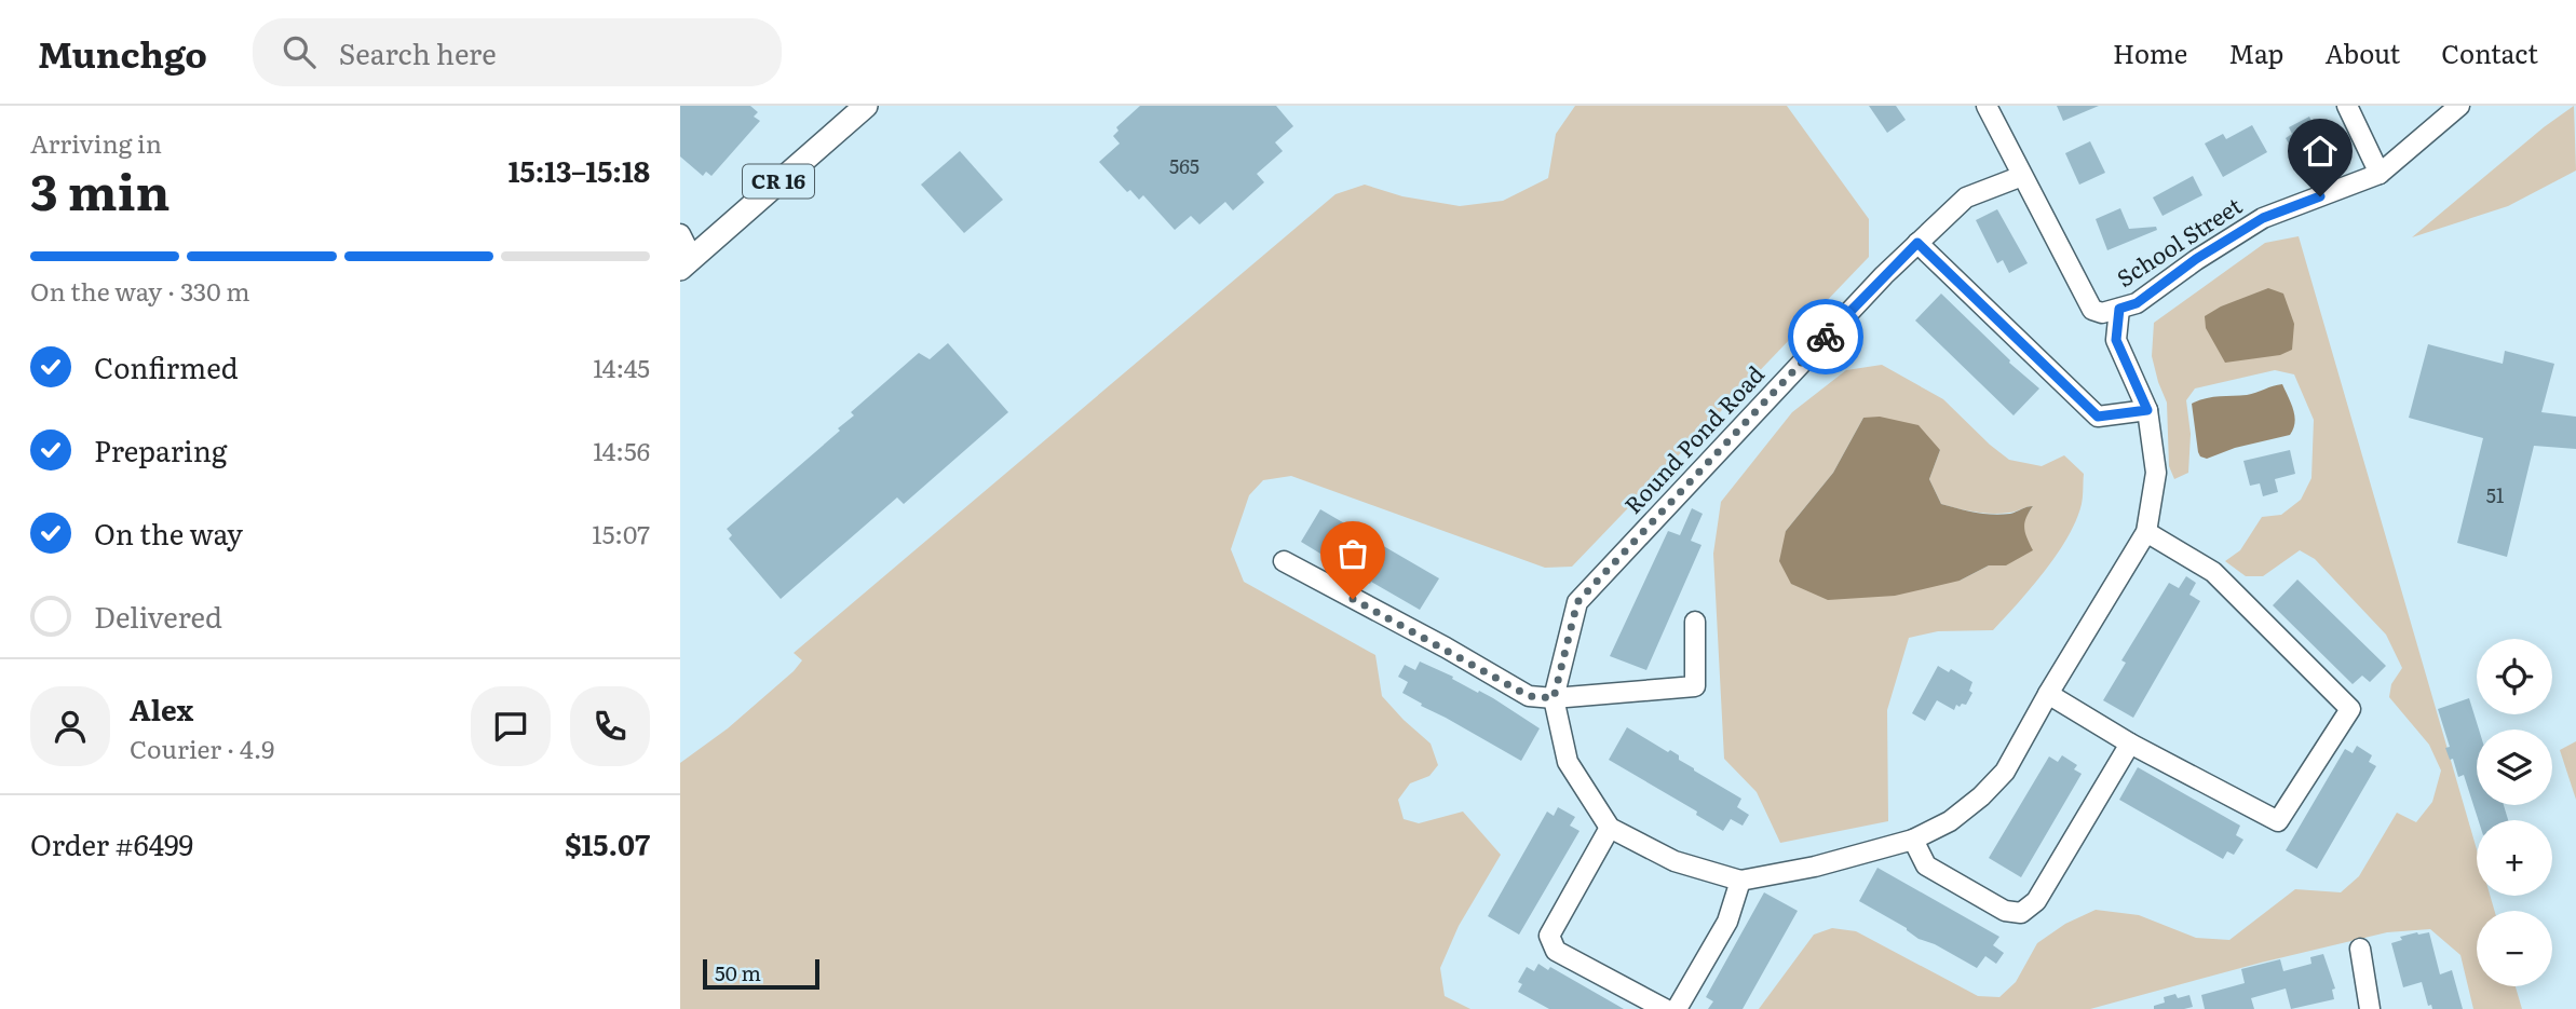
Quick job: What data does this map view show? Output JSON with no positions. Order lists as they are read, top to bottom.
{
  "streets": {
    "main road": ["CR 16"],
    "street": ["School Street", "Round Pond Road"]
  },
  "house_numbers": ["565", "51"],
  "scale_bar": "50 m",
  "page": {
    "header": "Munchgo",
    "search": "Search here",
    "nav": [
      "Home",
      "Map",
      "About",
      "Contact"
    ],
    "heading": ["3 min", "Arriving in", "15:13–15:18"],
    "panel": [
      "Alex",
      "Courier · 4.9",
      "Order #6499",
      "$15.07"
    ],
    "bar": "On the way · 330 m",
    "list": [
      ["Confirmed", "14:45"],
      ["Preparing", "14:56"],
      ["On the way", "15:07"],
      "Delivered"
    ],
    "map_buttons": ["+", "−"],
    "scale": "50 m"
  }
}
